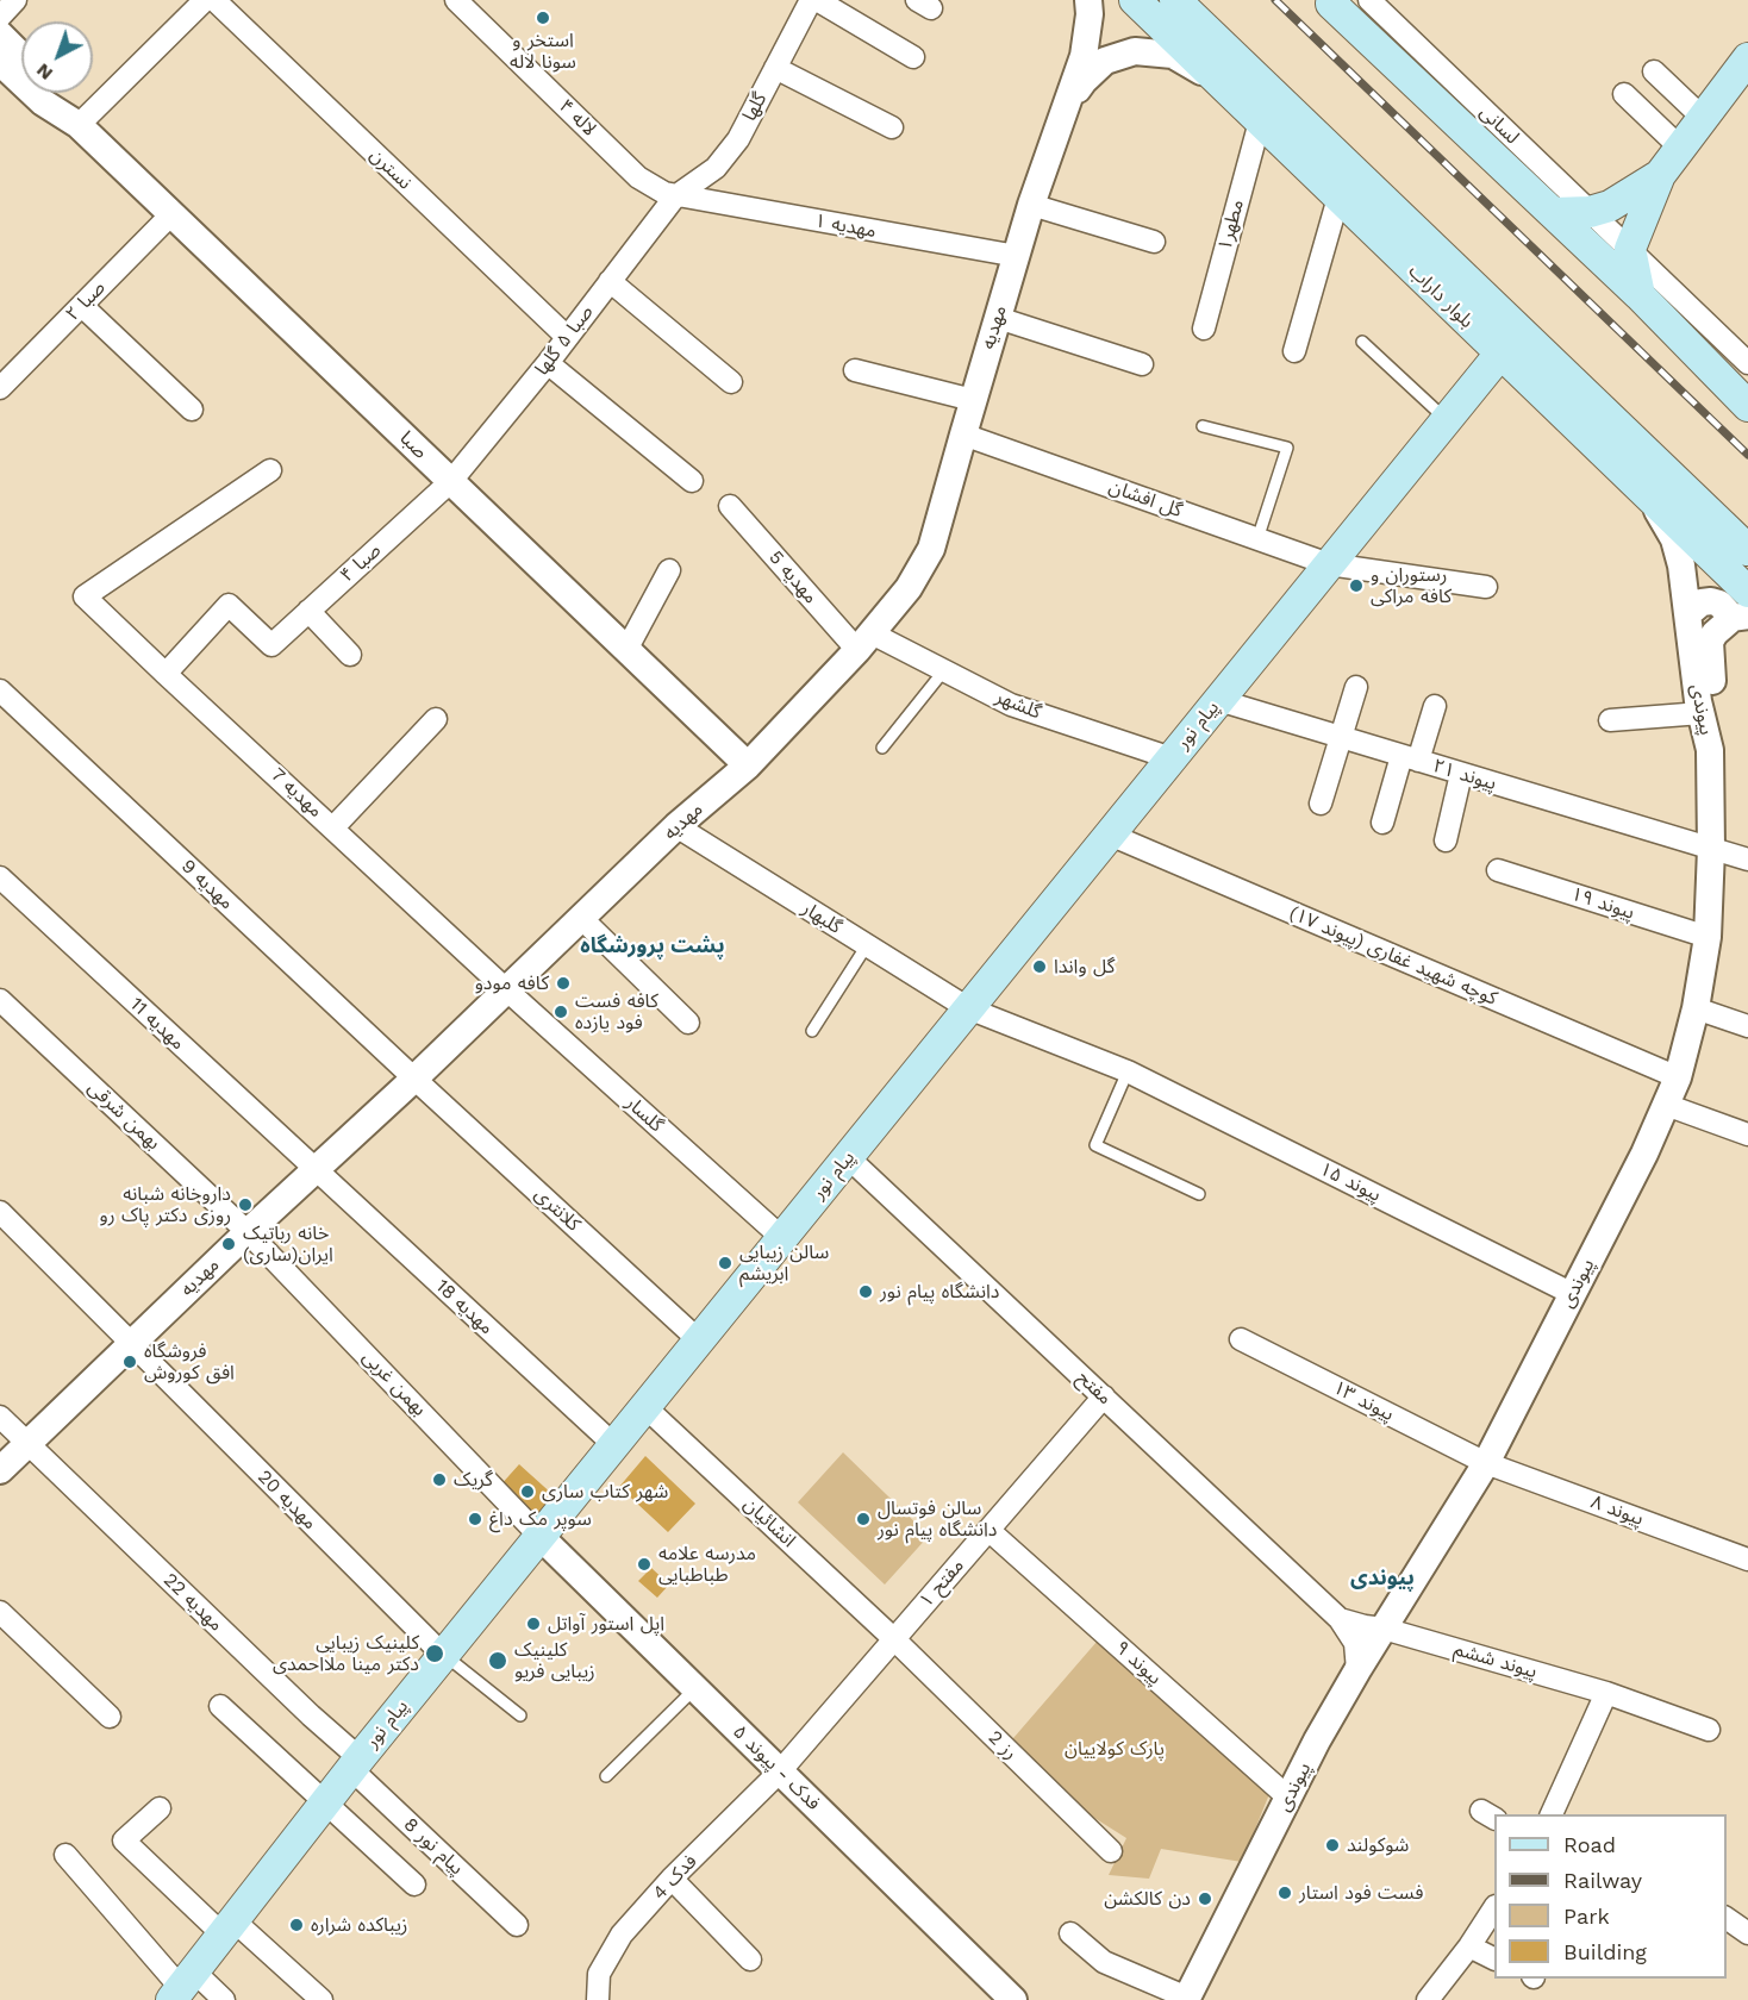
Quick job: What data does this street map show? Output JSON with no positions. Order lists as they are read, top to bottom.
{
  "streets": {
    "main road": ["بلوار داراب", "پیام نور"],
    "street": [
      "گلها",
      "لاله ۴",
      "لسانی",
      "نسترن",
      "مطهر۱",
      "مهدیه ۱",
      "صبا ۲",
      "مهدیه",
      "صبا ۵ گلها",
      "صبا",
      "گل افشان",
      "صبا ۴",
      "مهدیه 5",
      "گلشهر",
      "پیوندی",
      "پیوند ۲۱",
      "مهدیه 7",
      "مهدیه 9",
      "پیوند ۱۹",
      "گلبهار",
      "کوچه شهید غفاری (پیوند ۱۷)",
      "مهدیه 11",
      "گلسار",
      "بهمن شرقی",
      "پیوند ۱۵",
      "کلانتری",
      "مهدیه 18",
      "بهمن غربی",
      "مفتح",
      "پیوند ۱۳",
      "مهدیه 20",
      "پیوند ۸",
      "انشائیان",
      "مفتح ۱",
      "مهدیه 22",
      "پیوند ششم",
      "پیوند ۹",
      "رز 2",
      "فدک - پیوند ۵",
      "پیام نور 8",
      "فدک 4"
    ]
  },
  "crossings": [
    ["گلها", "لاله ۴"],
    ["گلها", "مهدیه ۱"],
    ["گلها", "صبا ۵ گلها"],
    ["لاله ۴", "مهدیه ۱"],
    ["لاله ۴", "صبا ۵ گلها"],
    ["نسترن", "صبا ۵ گلها"],
    ["مطهر۱", "بلوار داراب"],
    ["مهدیه ۱", "مهدیه"],
    ["مهدیه ۱", "صبا ۵ گلها"],
    ["بلوار داراب", "پیوندی"],
    ["بلوار داراب", "پیام نور"],
    ["صبا ۲", "صبا"],
    ["مهدیه", "صبا"],
    ["مهدیه", "گل افشان"],
    ["مهدیه", "مهدیه 5"],
    ["مهدیه", "گلشهر"],
    ["مهدیه", "مهدیه 7"],
    ["مهدیه", "مهدیه 9"],
    ["مهدیه", "گلبهار"],
    ["مهدیه", "مهدیه 11"],
    ["مهدیه", "گلسار"],
    ["مهدیه", "بهمن شرقی"],
    ["مهدیه", "کلانتری"],
    ["مهدیه", "مهدیه 18"],
    ["مهدیه", "بهمن غربی"],
    ["مهدیه", "مهدیه 20"],
    ["مهدیه", "مهدیه 22"],
    ["صبا ۵ گلها", "صبا"],
    ["صبا ۵ گلها", "صبا ۴"],
    ["صبا", "صبا ۴"],
    ["گل افشان", "پیام نور"],
    ["صبا ۴", "مهدیه 7"],
    ["مهدیه 5", "گلشهر"],
    ["گلشهر", "پیام نور"],
    ["پیوندی", "پیوند ۲۱"],
    ["پیوندی", "پیوند ۱۹"],
    ["پیوندی", "کوچه شهید غفاری (پیوند ۱۷)"],
    ["پیوندی", "پیوند ۱۵"],
    ["پیوندی", "پیوند ۱۳"],
    ["پیوندی", "پیوند ۸"],
    ["پیوندی", "پیوند ششم"],
    ["پیوندی", "پیوند ۹"],
    ["پیام نور", "پیوند ۲۱"],
    ["پیام نور", "گلبهار"],
    ["پیام نور", "کوچه شهید غفاری (پیوند ۱۷)"],
    ["پیام نور", "گلسار"],
    ["پیام نور", "پیوند ۱۵"],
    ["پیام نور", "کلانتری"],
    ["پیام نور", "مهدیه 18"],
    ["پیام نور", "بهمن غربی"],
    ["پیام نور", "مفتح"],
    ["پیام نور", "مهدیه 20"],
    ["پیام نور", "انشائیان"],
    ["پیام نور", "مهدیه 22"],
    ["پیام نور", "فدک - پیوند ۵"],
    ["پیام نور", "پیام نور 8"],
    ["مهدیه 7", "گلسار"],
    ["مهدیه 9", "کلانتری"],
    ["گلبهار", "پیوند ۱۵"],
    ["مهدیه 11", "مهدیه 18"],
    ["بهمن شرقی", "بهمن غربی"],
    ["بهمن غربی", "فدک - پیوند ۵"],
    ["مفتح", "مفتح ۱"],
    ["مفتح", "پیوند ششم"],
    ["پیوند ۱۳", "پیوند ۸"],
    ["انشائیان", "مفتح ۱"],
    ["انشائیان", "رز 2"],
    ["مفتح ۱", "پیوند ۹"],
    ["مفتح ۱", "رز 2"],
    ["مفتح ۱", "فدک - پیوند ۵"],
    ["مفتح ۱", "فدک 4"],
    ["مهدیه 22", "پیام نور 8"],
    ["فدک - پیوند ۵", "فدک 4"]
  ],
  "districts": ["پشت پرورشگاه", "پیوندی"],
  "parks": ["پارک کولاییان"],
  "places": [
    "استخر و سونا لاله",
    "رستوران و کافه مراکی",
    "گل واندا",
    "کافه مودو",
    "کافه فست فود یازده",
    "داروخانه شبانه روزی دکتر پاک رو",
    "خانه رباتیک ایران(ساری)",
    "سالن زیبایی ابریشم",
    "دانشگاه پیام نور",
    "فروشگاه افق کوروش",
    "گریک",
    "شهر کتاب ساری",
    "سوپر مک داغ",
    "سالن فوتسال دانشگاه پیام نور",
    "مدرسه علامه طباطبایی",
    "اپل استور آواتل",
    "کلینیک زیبایی دکتر مینا ملااحمدی",
    "کلینیک زیبایی فریو",
    "شوکولند",
    "فست فود استار",
    "دن کالکشن",
    "زیباکده شراره"
  ],
  "legend": [
    "Road",
    "Railway",
    "Park",
    "Building"
  ],
  "north": "bottom left"
}
